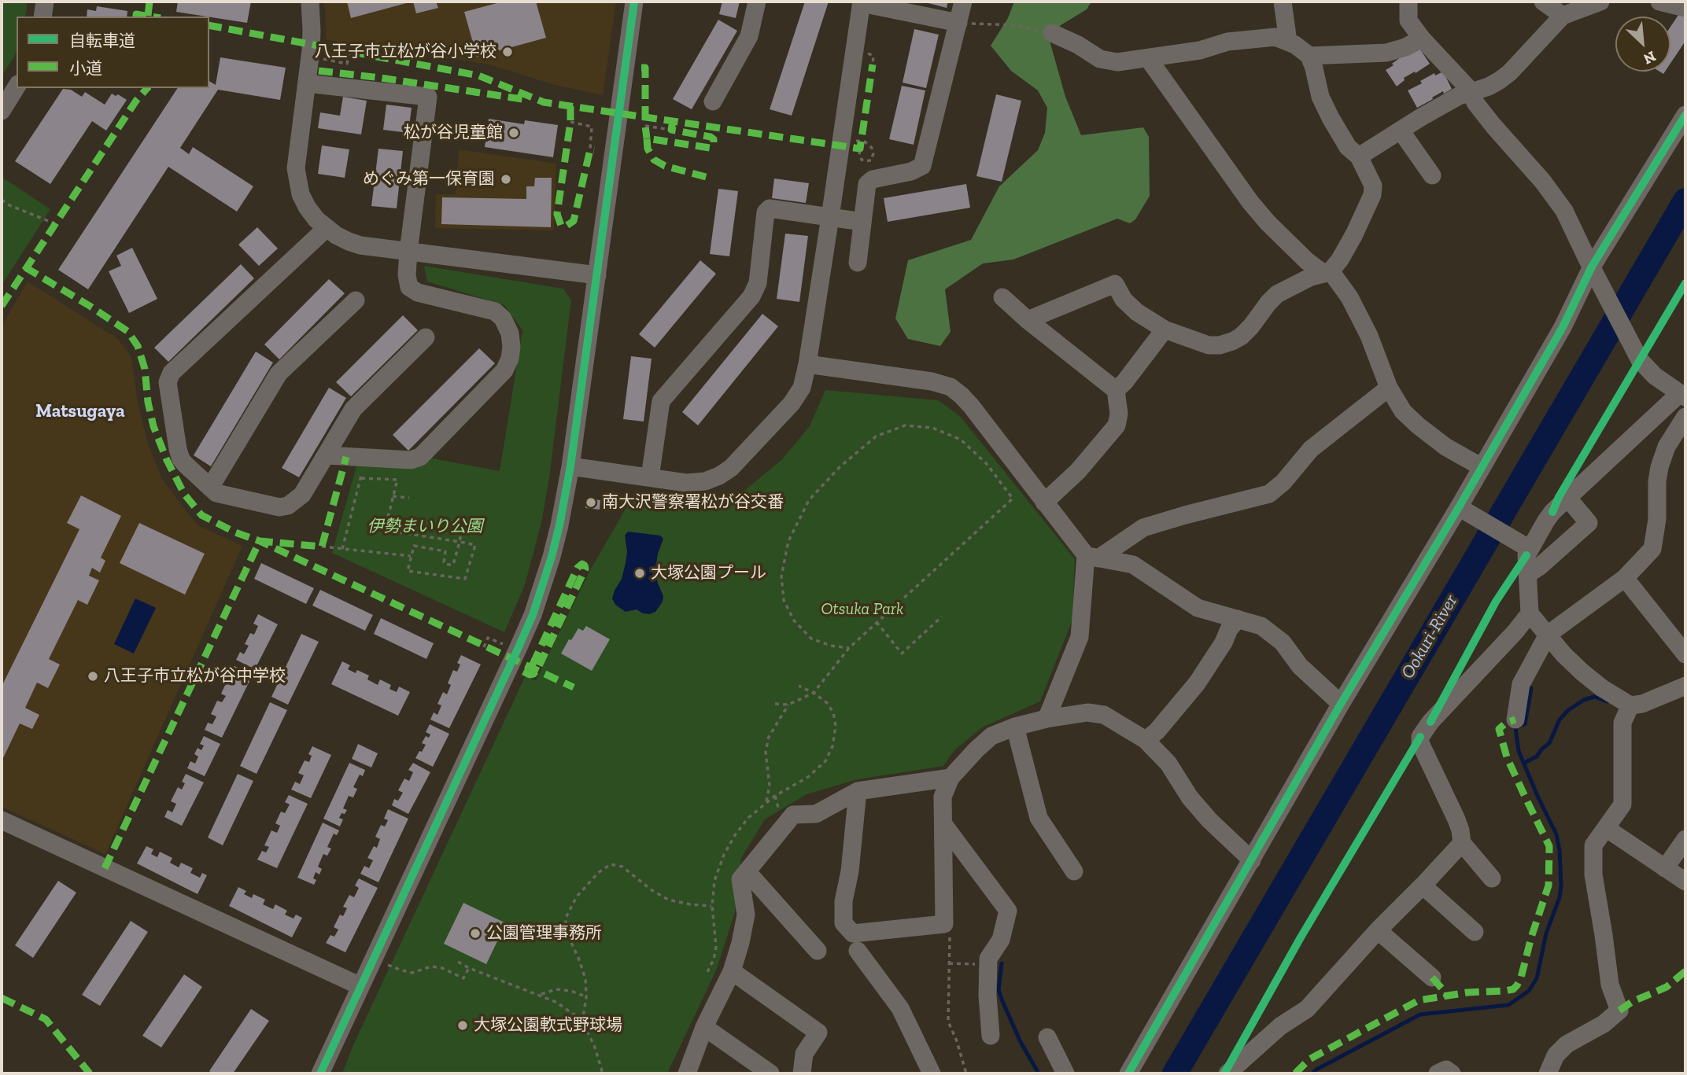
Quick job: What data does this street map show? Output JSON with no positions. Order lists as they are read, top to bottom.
{
  "districts": ["Matsugaya"],
  "water": ["Ookuri-River"],
  "parks": ["伊勢まいり公園", "Otsuka Park"],
  "places": [
    "八王子市立松が谷小学校",
    "松が谷児童館",
    "めぐみ第一保育園",
    "南大沢警察署松が谷交番",
    "大塚公園プール",
    "八王子市立松が谷中学校",
    "公園管理事務所",
    "大塚公園軟式野球場"
  ],
  "legend": ["自転車道", "小道"],
  "north": "bottom right"
}
